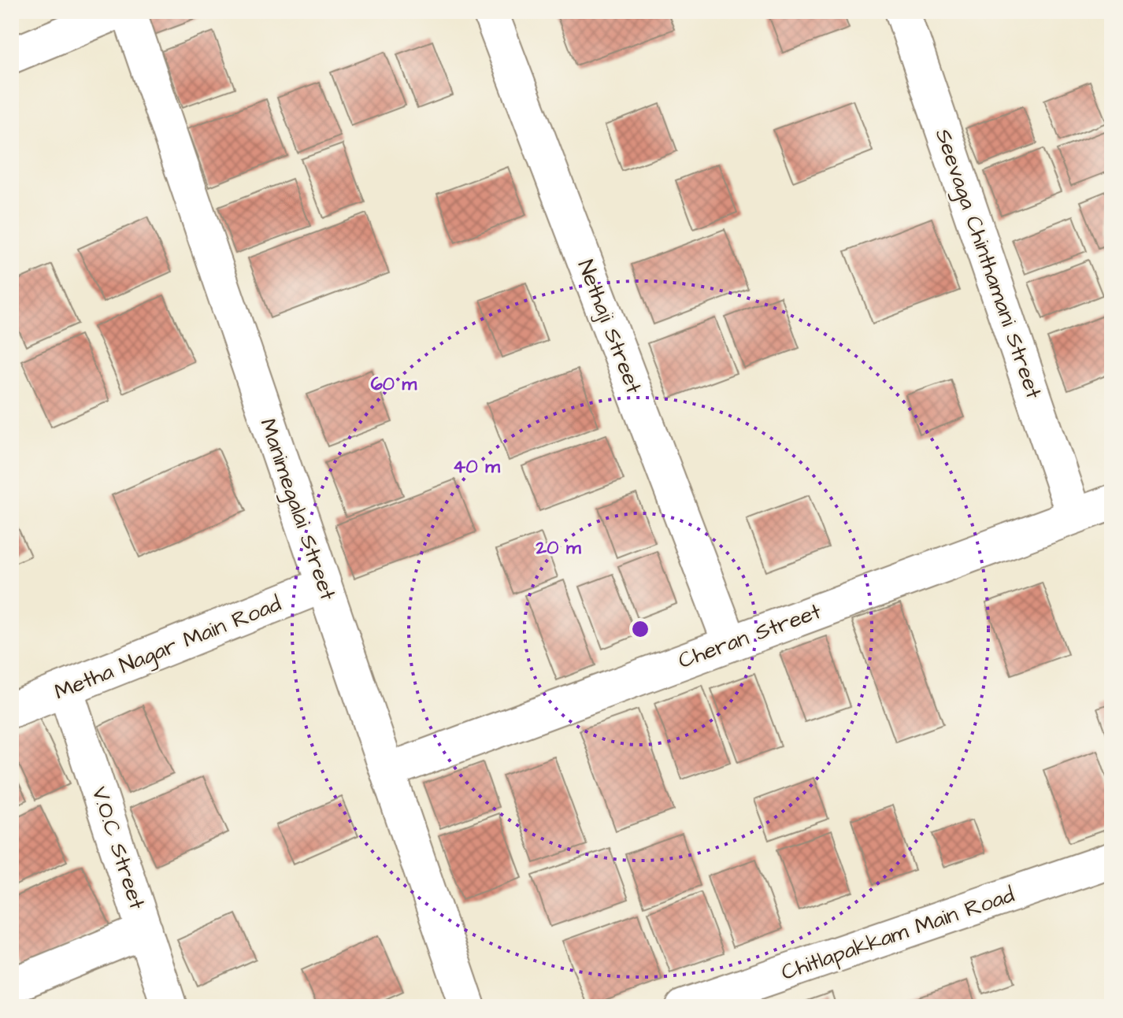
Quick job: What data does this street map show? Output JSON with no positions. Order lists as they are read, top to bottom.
{
  "streets": {
    "street": [
      "Seevaga Chinthamani Street",
      "Nethaji Street",
      "Manimegalai Street",
      "Cheran Street",
      "Metha Nagar Main Road",
      "V.O.C Street",
      "Chitlapakkam Main Road"
    ]
  },
  "crossings": [
    ["Seevaga Chinthamani Street", "Cheran Street"],
    ["Nethaji Street", "Cheran Street"],
    ["Manimegalai Street", "Cheran Street"],
    ["Manimegalai Street", "Metha Nagar Main Road"],
    ["Metha Nagar Main Road", "V.O.C Street"]
  ],
  "rings": ["60 m", "40 m", "20 m"]
}
